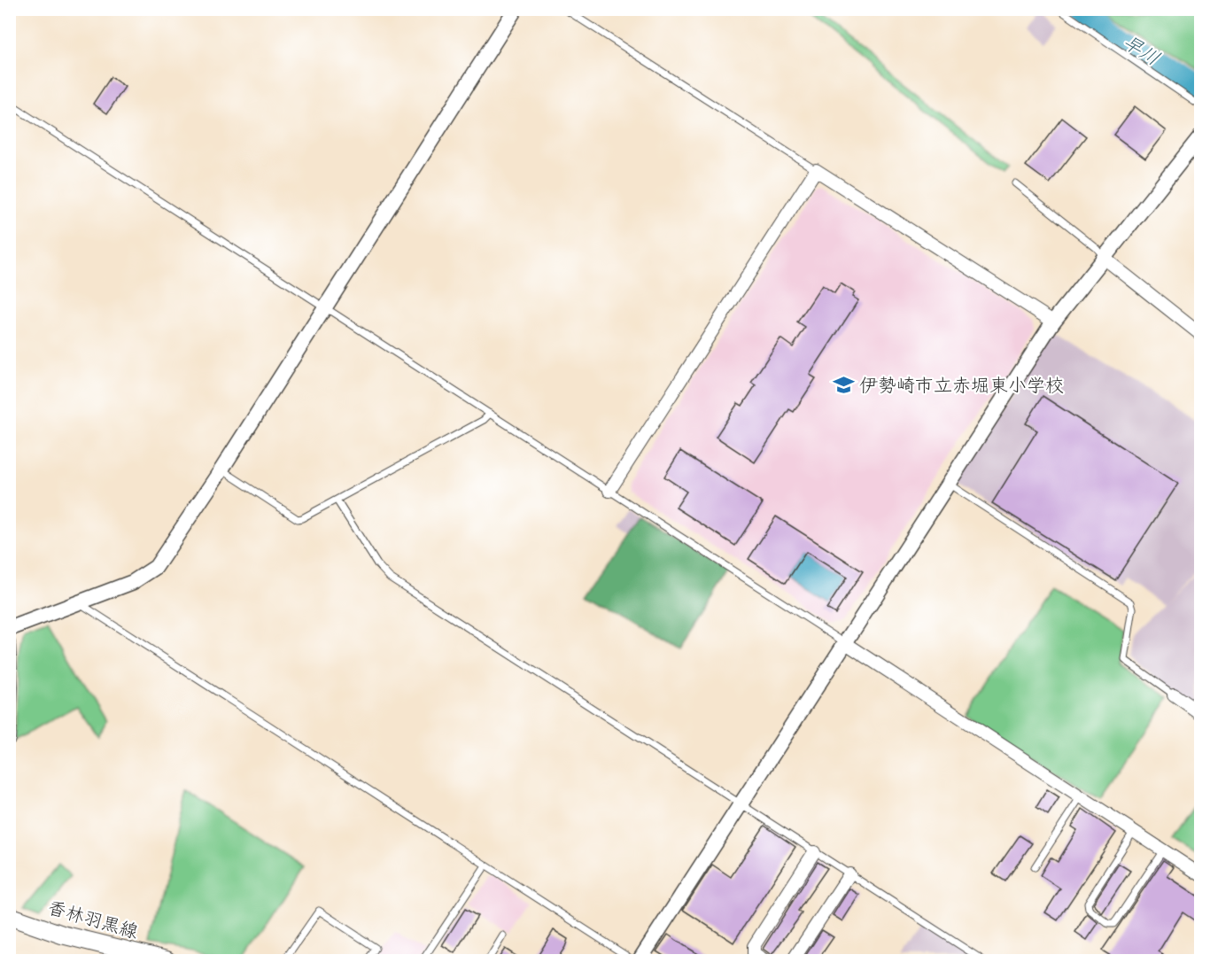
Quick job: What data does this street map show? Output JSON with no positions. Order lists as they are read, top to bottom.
{
  "streets": {
    "main road": ["香林羽黒線"]
  },
  "water": ["早川"],
  "places": {
    "school or university": ["伊勢崎市立赤堀東小学校"]
  }
}
